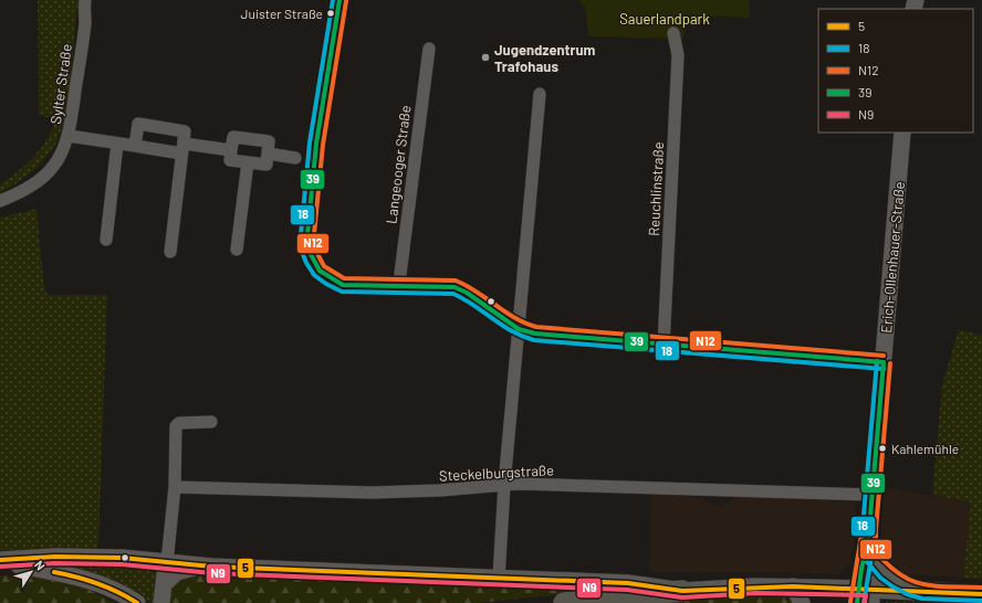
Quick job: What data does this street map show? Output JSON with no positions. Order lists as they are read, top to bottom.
{
  "streets": {
    "main road": ["Erich-Ollenhauer-Straße"],
    "street": [
      "Sylter Straße",
      "Langeooger Straße",
      "Reuchlinstraße",
      "Steckelburgstraße"
    ]
  },
  "crossings": [
    ["Erich-Ollenhauer-Straße", "Steckelburgstraße"]
  ],
  "parks": ["Sauerlandpark"],
  "places": ["Juister Straße", "Jugendzentrum Trafohaus", "Kahlemühle"],
  "lines": [
    "transit line 18",
    "transit line 39",
    "transit line N12",
    "transit line 5",
    "transit line N9"
  ],
  "legend": [
    "5",
    "18",
    "N12",
    "39",
    "N9"
  ],
  "north": "top right"
}
